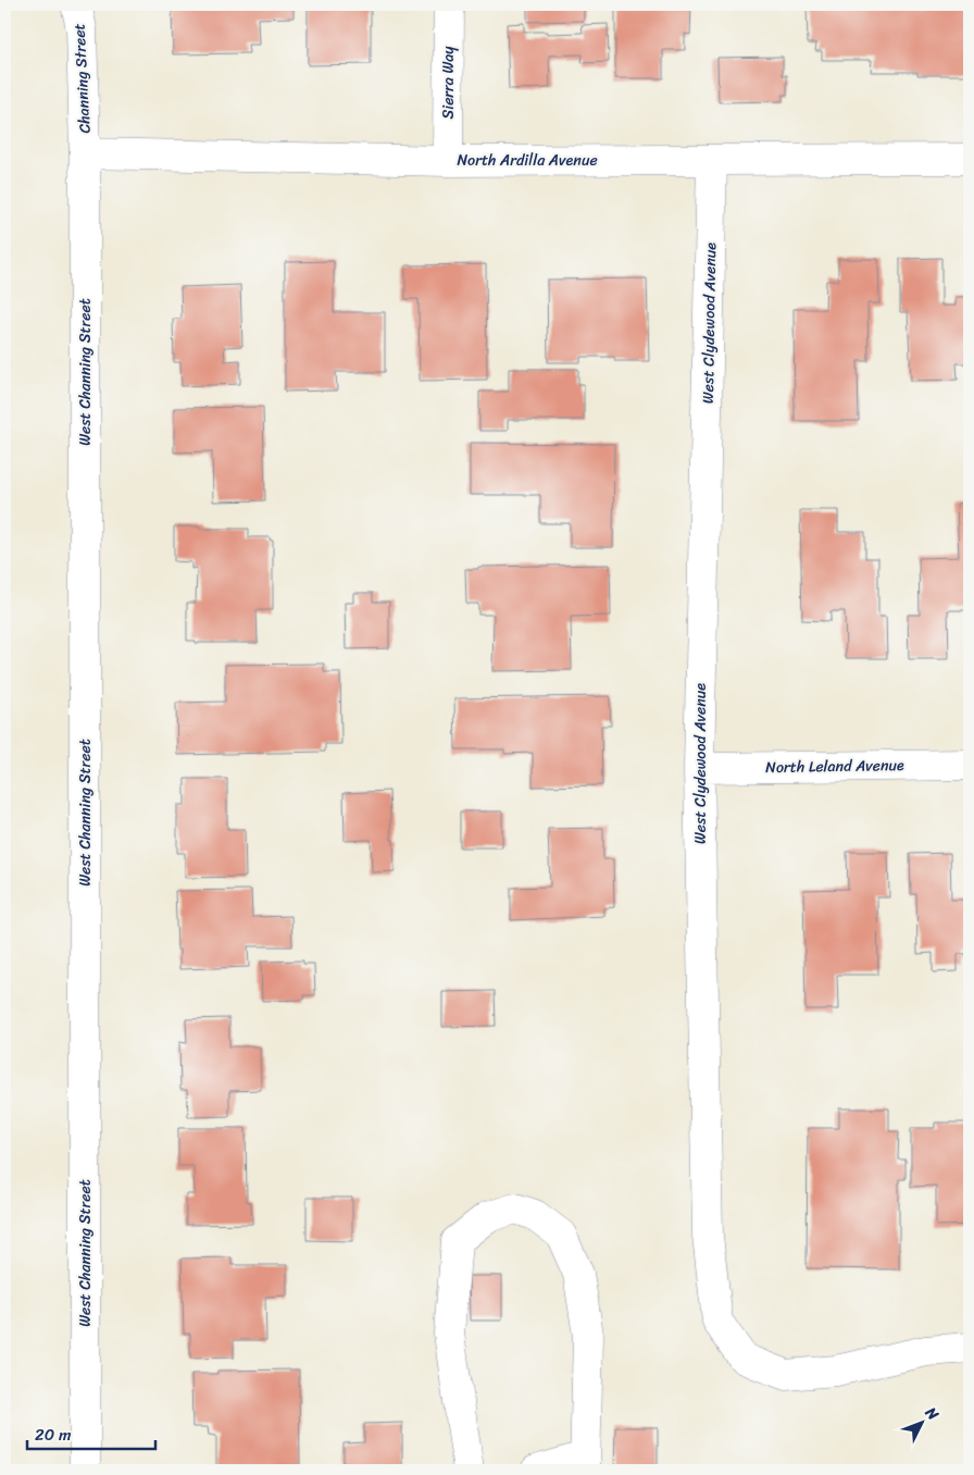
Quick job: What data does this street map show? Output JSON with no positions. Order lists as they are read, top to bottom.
{
  "streets": {
    "street": [
      "Channing Street",
      "Sierra Way",
      "North Ardilla Avenue",
      "West Clydewood Avenue",
      "West Channing Street",
      "North Leland Avenue"
    ]
  },
  "crossings": [
    ["Channing Street", "North Ardilla Avenue"],
    ["Channing Street", "West Channing Street"],
    ["Sierra Way", "North Ardilla Avenue"],
    ["North Ardilla Avenue", "West Clydewood Avenue"],
    ["North Ardilla Avenue", "West Channing Street"],
    ["West Clydewood Avenue", "North Leland Avenue"]
  ],
  "scale_bar": "20 m",
  "north": "top right"
}
